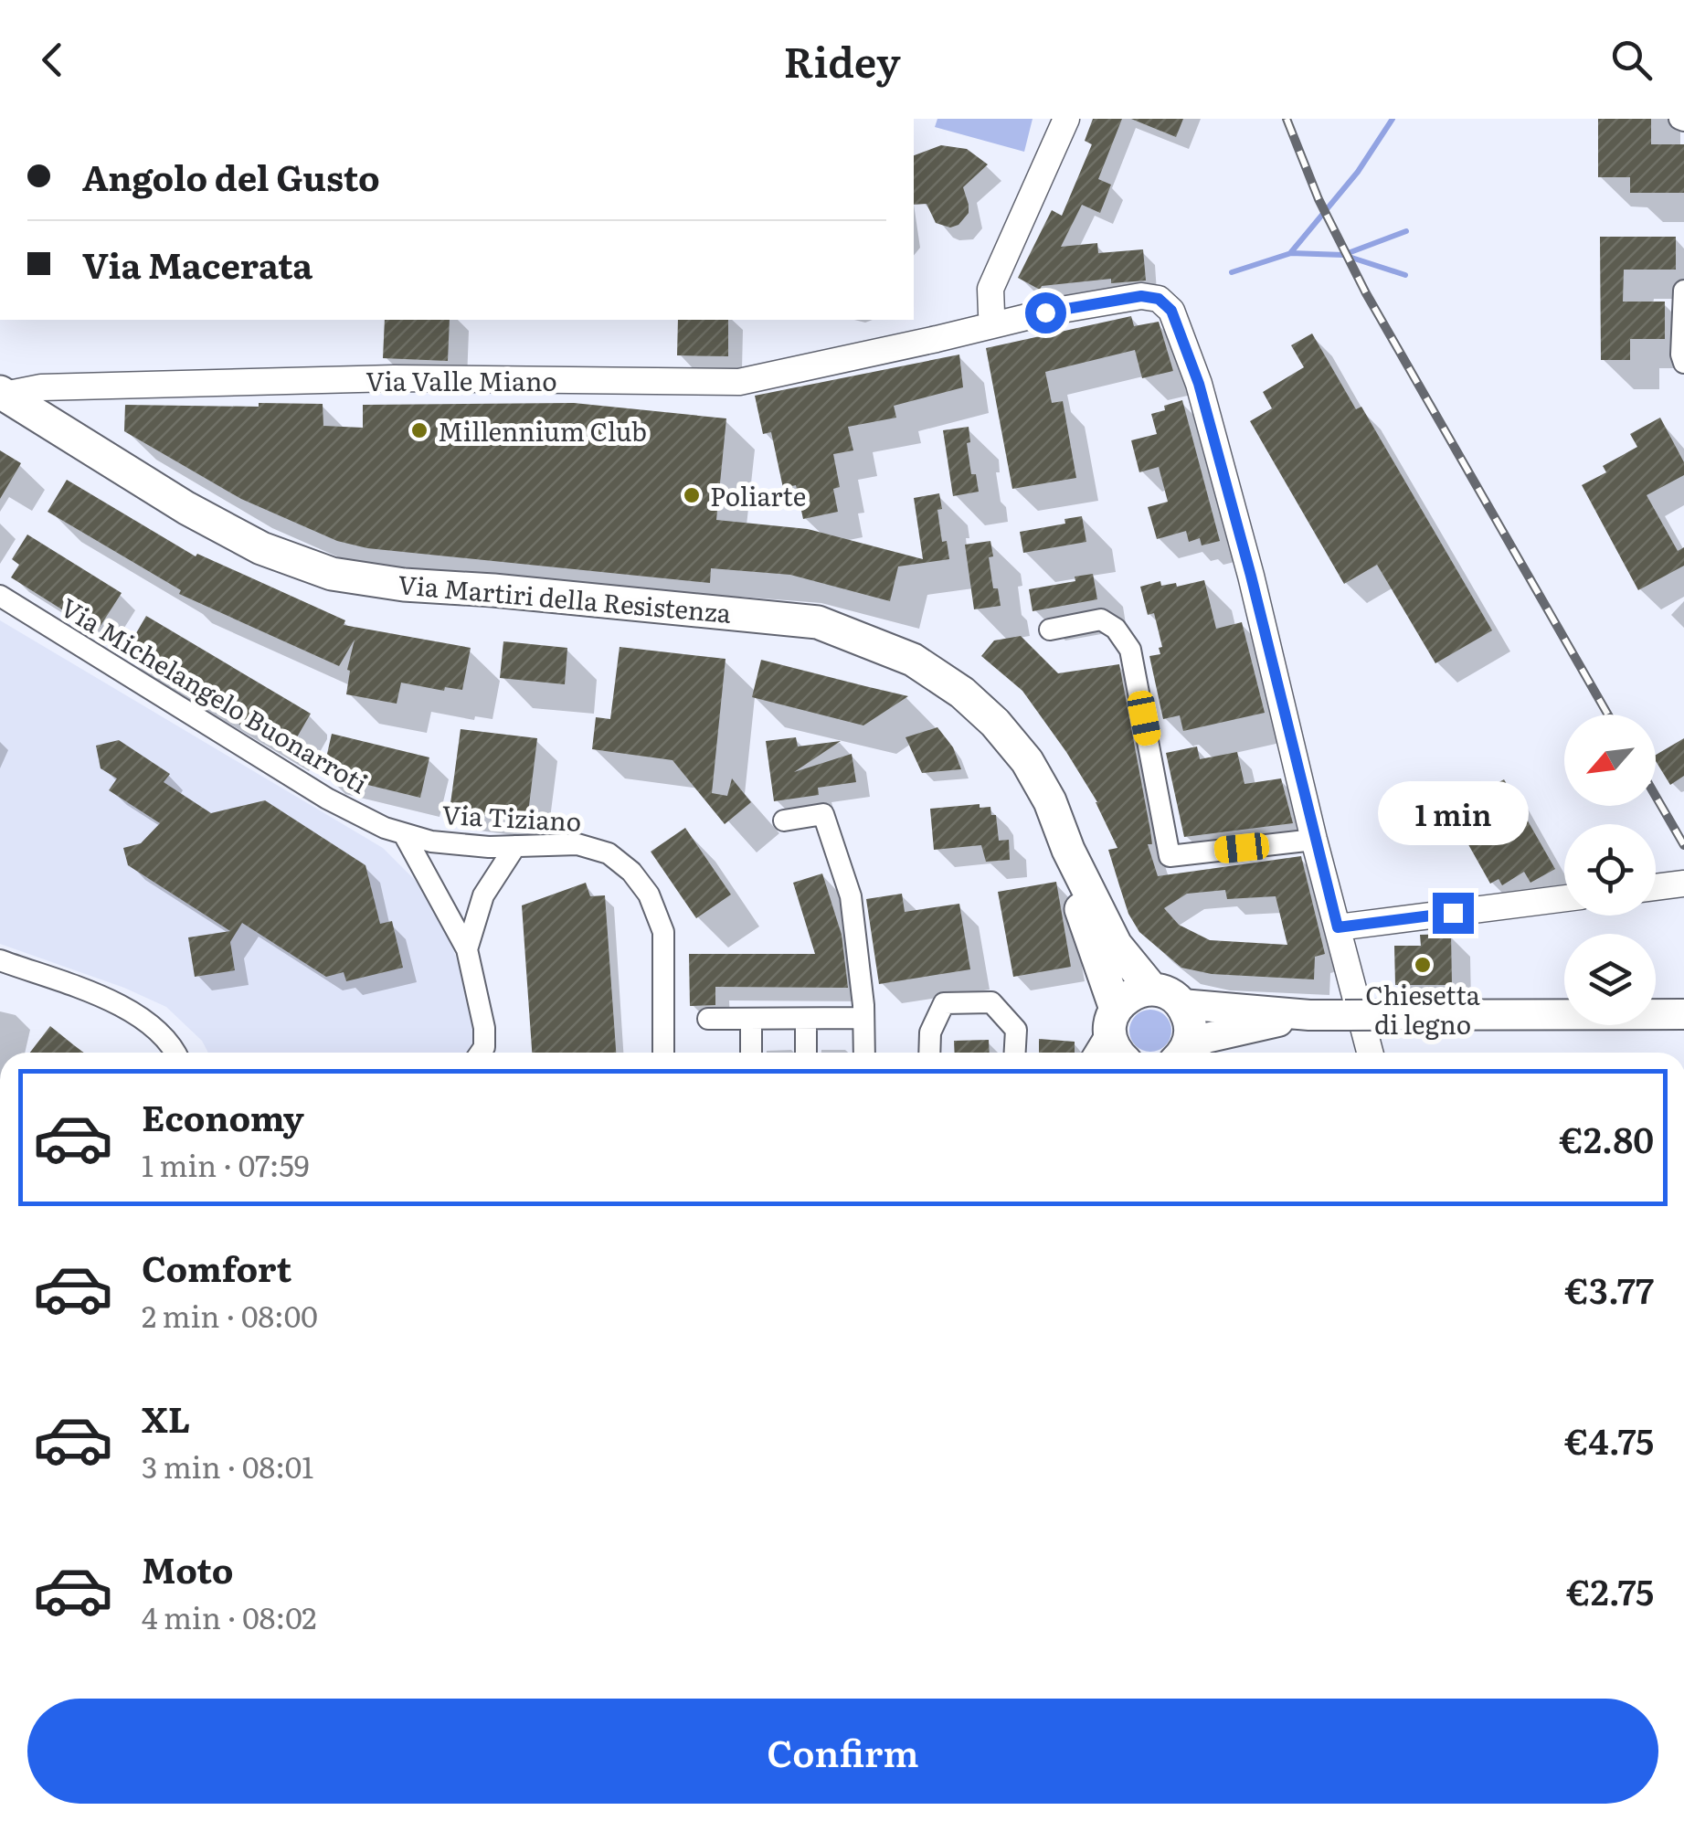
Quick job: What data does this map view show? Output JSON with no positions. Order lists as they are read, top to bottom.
{
  "streets": {
    "main road": ["Via Martiri della Resistenza"],
    "street": ["Via Valle Miano", "Via Michelangelo Buonarroti", "Via Tiziano"]
  },
  "crossings": [
    ["Via Valle Miano", "Via Martiri della Resistenza"],
    ["Via Michelangelo Buonarroti", "Via Tiziano"]
  ],
  "places": ["Millennium Club", "Poliarte", "Chiesetta di legno"],
  "north": "bottom left",
  "page": {
    "header": "Ridey",
    "banner": ["Angolo del Gusto", "Via Macerata"],
    "bubble": "1 min",
    "list": [
      {
        "name": "Economy",
        "note": "1 min · 07:59",
        "value": "€2.80"
      },
      {
        "name": "Comfort",
        "note": "2 min · 08:00",
        "value": "€3.77"
      },
      {
        "name": "XL",
        "note": "3 min · 08:01",
        "value": "€4.75"
      },
      {
        "name": "Moto",
        "note": "4 min · 08:02",
        "value": "€2.75"
      }
    ],
    "buttons": "Confirm"
  }
}
